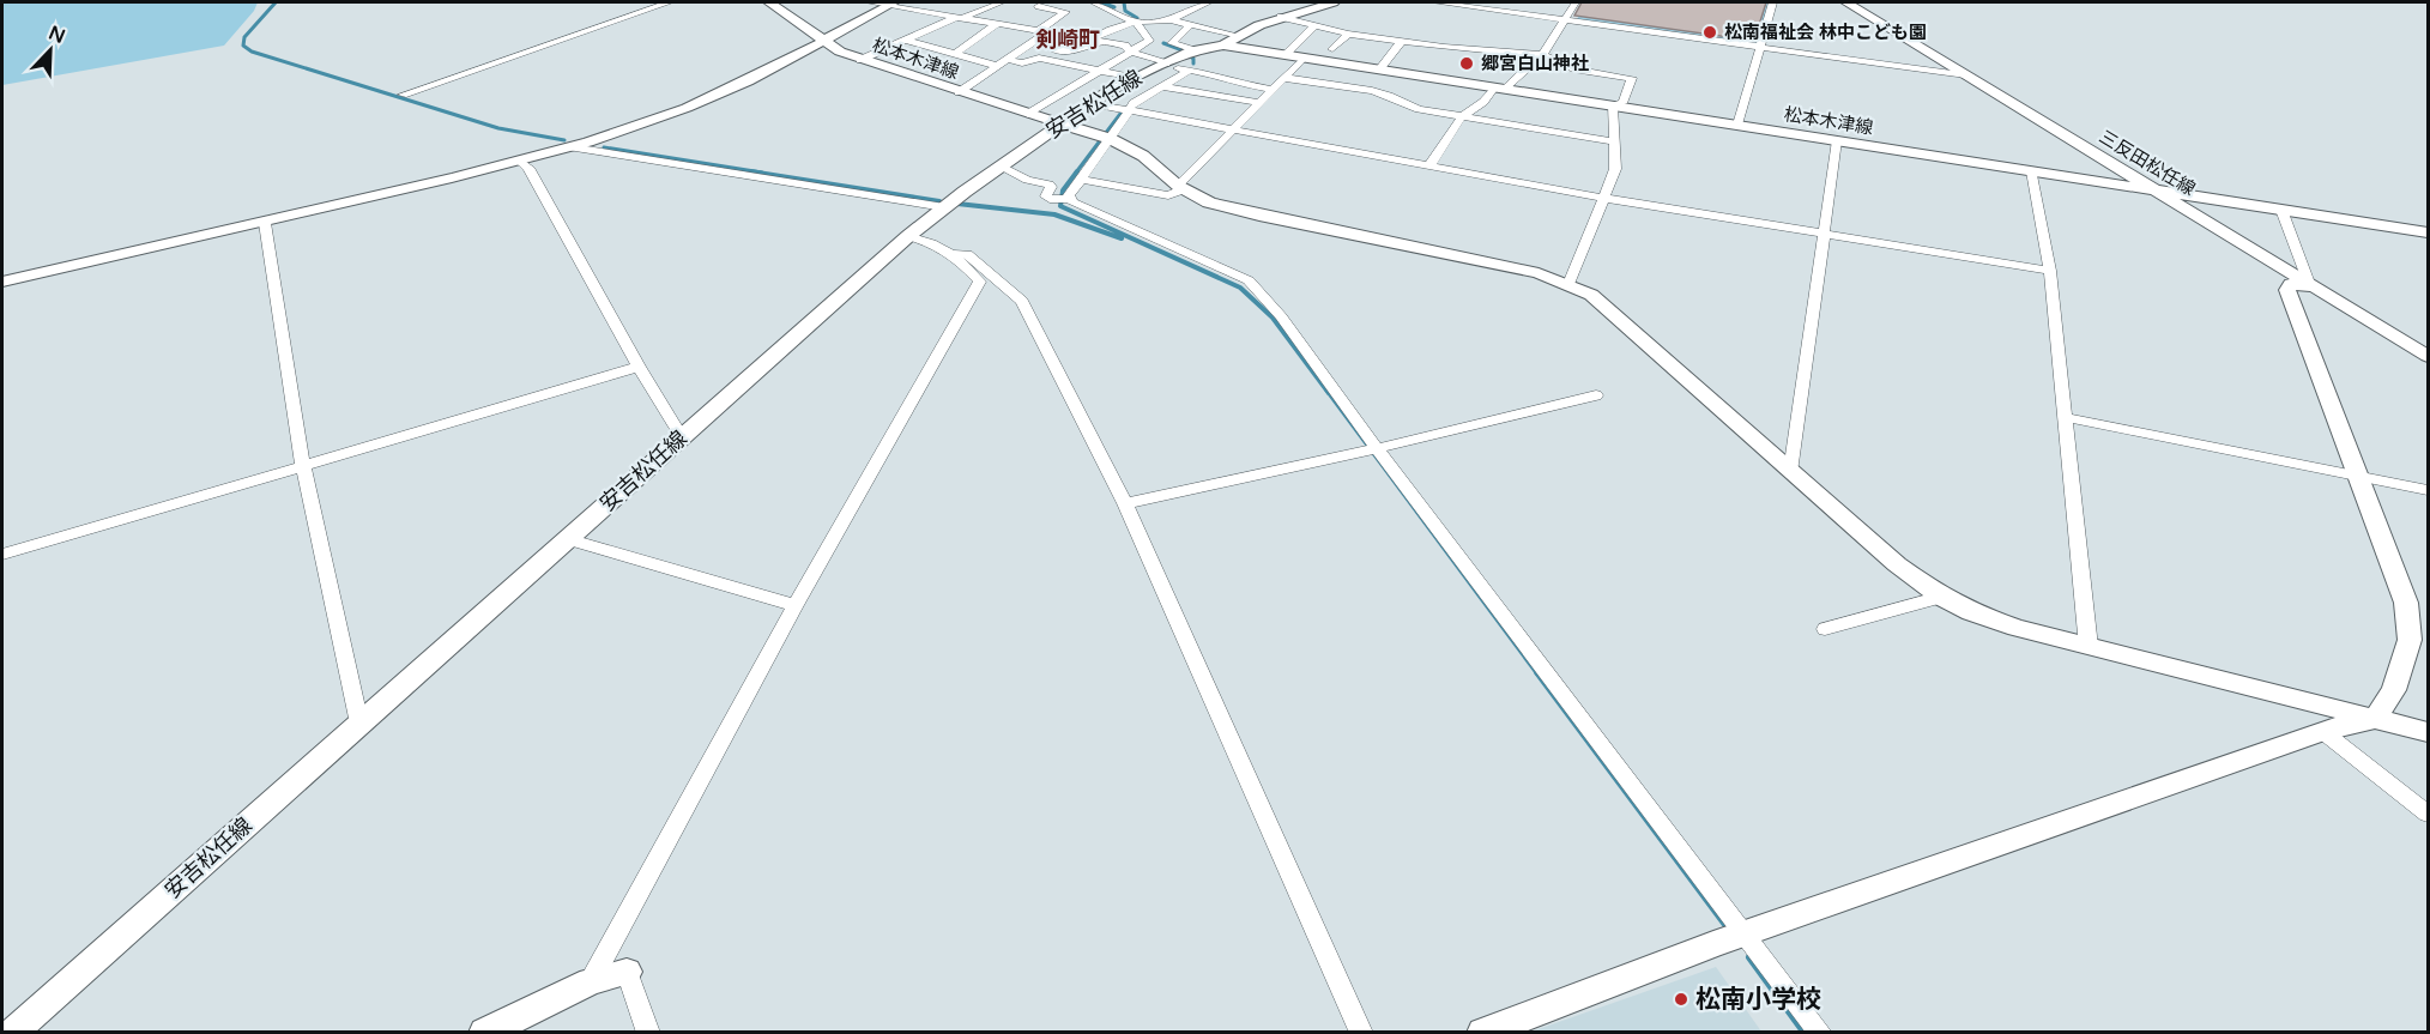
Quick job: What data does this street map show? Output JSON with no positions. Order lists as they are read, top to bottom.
{
  "streets": {
    "main road": ["松本木津線", "安吉松任線", "三反田松任線"]
  },
  "crossings": [
    ["松本木津線", "安吉松任線"],
    ["松本木津線", "三反田松任線"]
  ],
  "districts": ["剣崎町"],
  "places": ["松南福祉会 林中こども園", "郷宮白山神社", "松南小学校"],
  "north": "top right"
}
